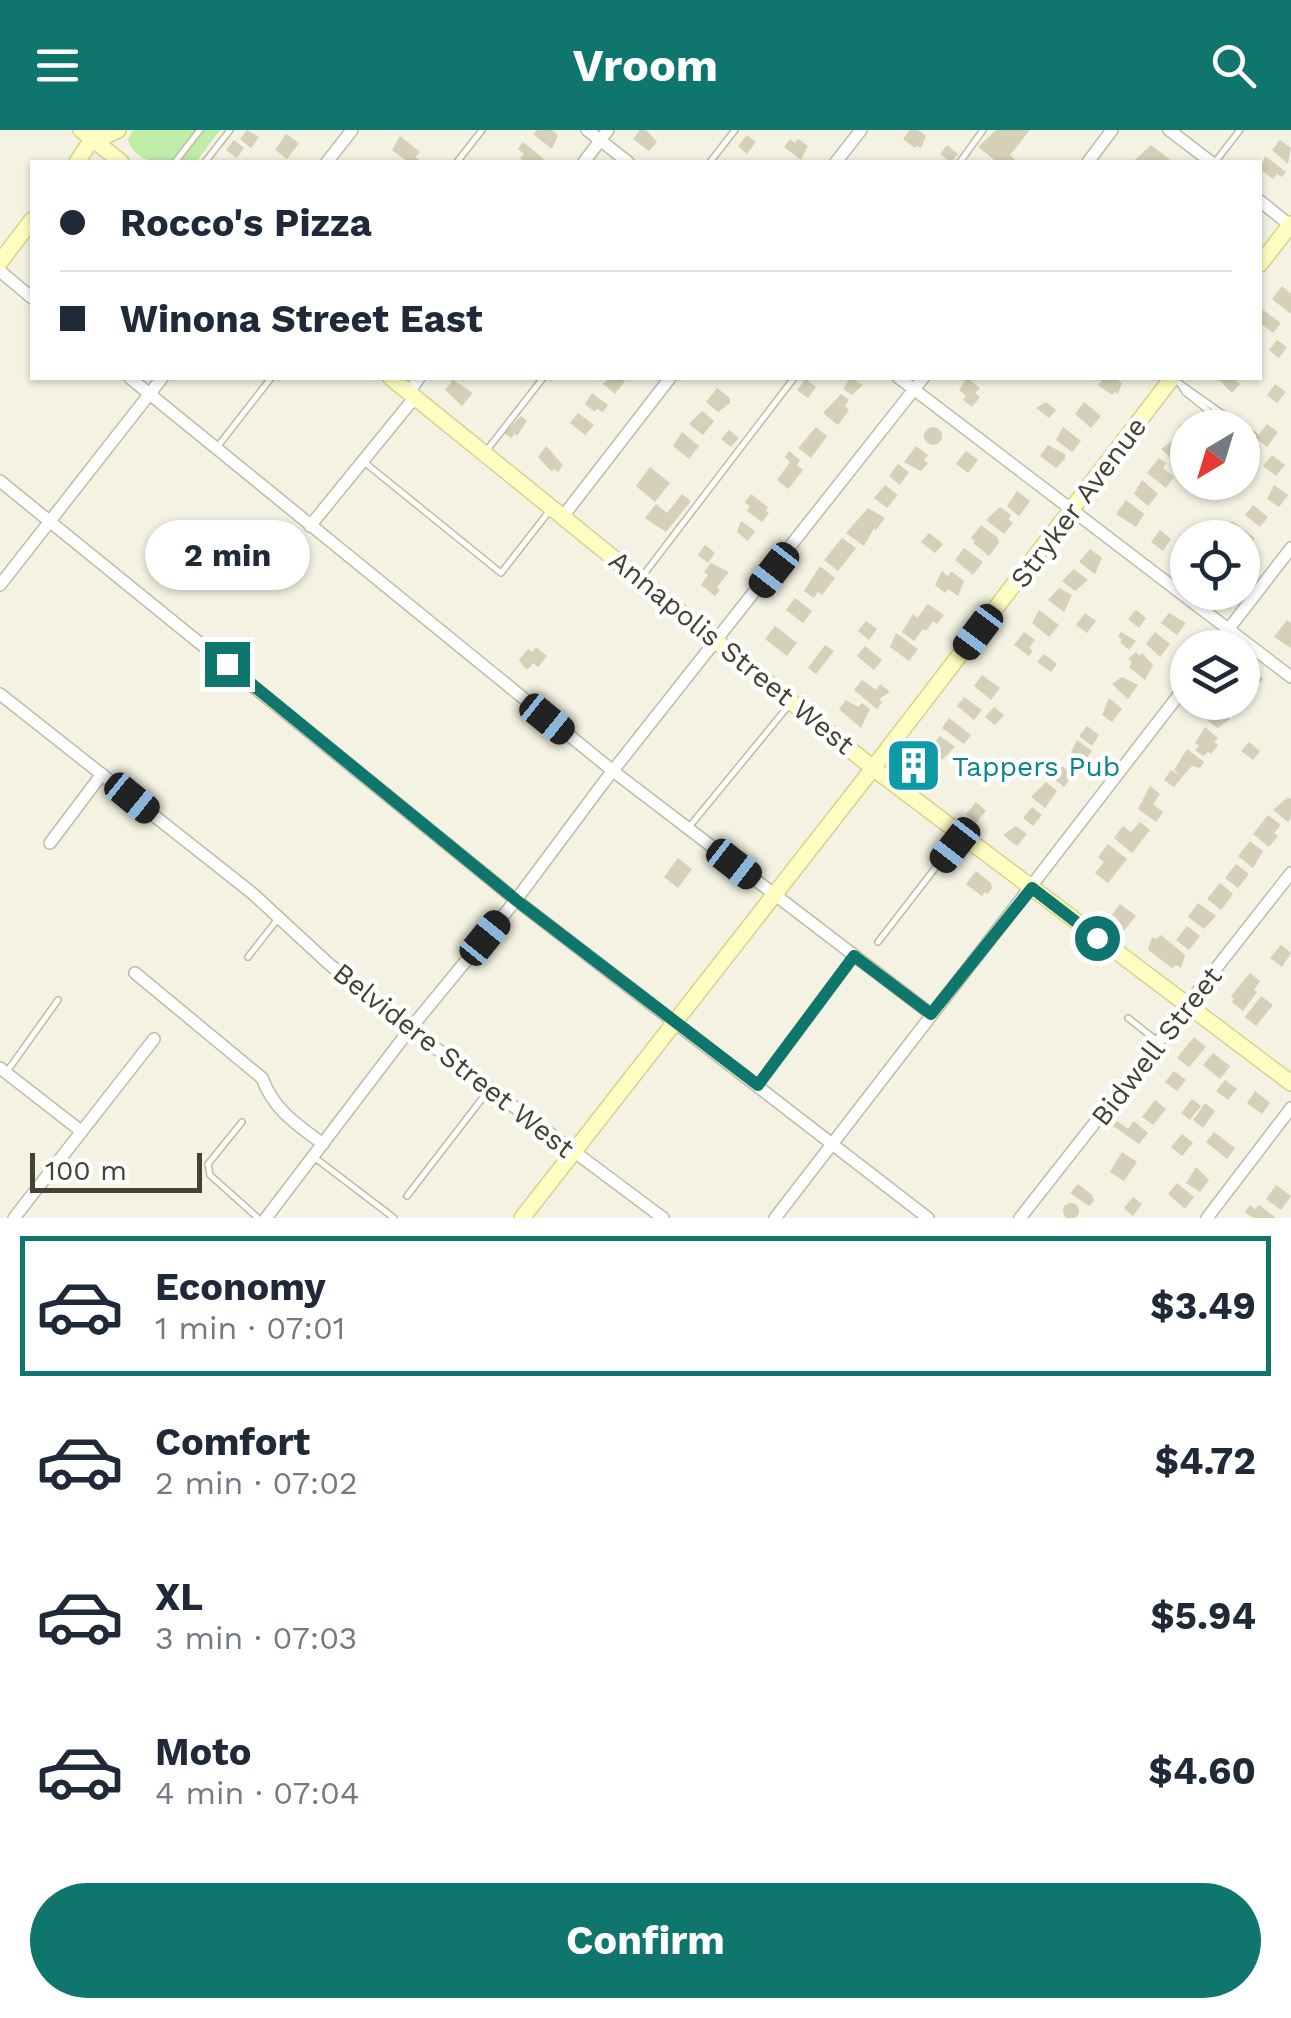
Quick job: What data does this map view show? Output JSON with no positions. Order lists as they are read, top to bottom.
{
  "streets": {
    "street": [
      "Stryker Avenue",
      "Annapolis Street West",
      "Bidwell Street",
      "Belvidere Street West"
    ]
  },
  "crossings": [
    ["Stryker Avenue", "Annapolis Street West"],
    ["Stryker Avenue", "Belvidere Street West"],
    ["Annapolis Street West", "Bidwell Street"]
  ],
  "places": {
    "building": ["Tappers Pub"]
  },
  "scale_bar": "100 m",
  "north": "bottom left",
  "page": {
    "header": "Vroom",
    "banner": ["Rocco's Pizza", "Winona Street East"],
    "bubble": "2 min",
    "scale": "100 m",
    "list": [
      {
        "name": "Economy",
        "note": "1 min · 07:01",
        "value": "$3.49"
      },
      {
        "name": "Comfort",
        "note": "2 min · 07:02",
        "value": "$4.72"
      },
      {
        "name": "XL",
        "note": "3 min · 07:03",
        "value": "$5.94"
      },
      {
        "name": "Moto",
        "note": "4 min · 07:04",
        "value": "$4.60"
      }
    ],
    "buttons": "Confirm"
  }
}
